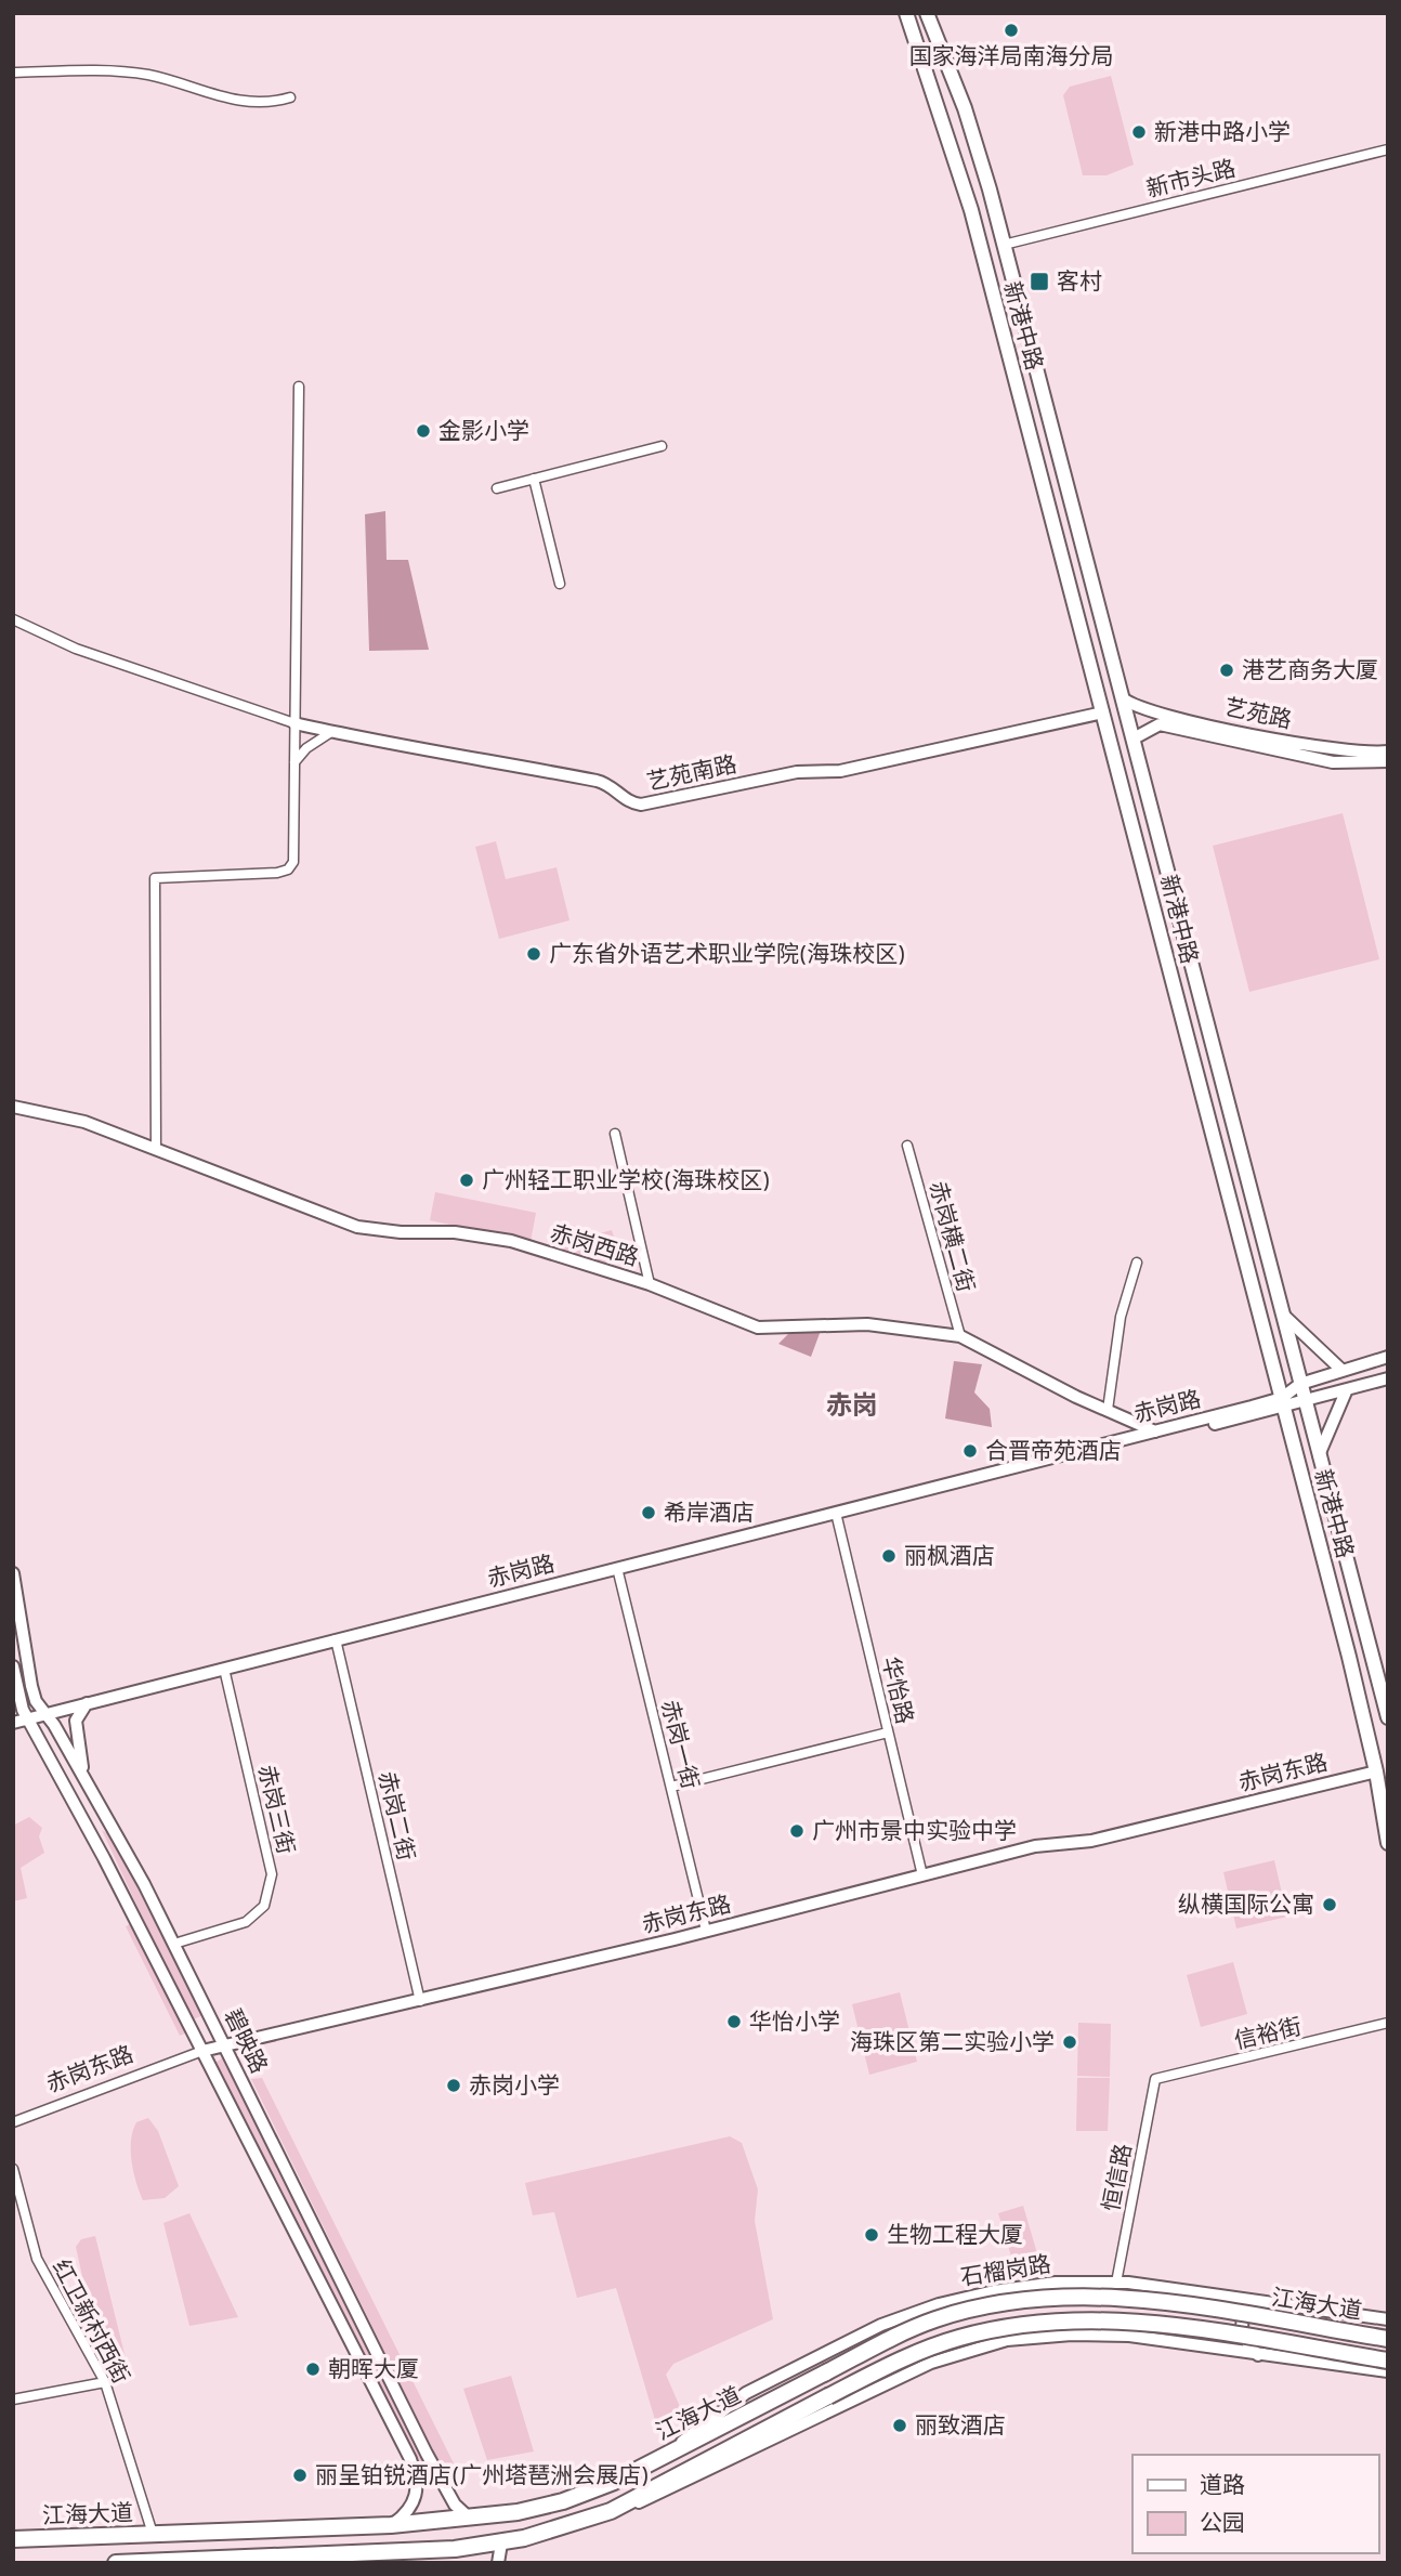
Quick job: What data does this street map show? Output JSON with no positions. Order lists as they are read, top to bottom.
{
  "streets": {
    "highway": ["江海大道"],
    "main road": ["新港中路"],
    "street": [
      "新市头路",
      "艺苑路",
      "艺苑南路",
      "赤岗横二街",
      "赤岗西路",
      "赤岗路",
      "华怡路",
      "赤岗一街",
      "赤岗东路",
      "赤岗三街",
      "赤岗二街",
      "信裕街",
      "碧映路",
      "恒信路",
      "石榴岗路",
      "红卫新村西街"
    ]
  },
  "crossings": [
    ["新市头路", "新港中路"],
    ["新港中路", "艺苑路"],
    ["新港中路", "艺苑南路"],
    ["新港中路", "赤岗路"],
    ["新港中路", "赤岗东路"],
    ["赤岗横二街", "赤岗西路"],
    ["赤岗西路", "赤岗路"],
    ["赤岗路", "华怡路"],
    ["赤岗路", "赤岗一街"],
    ["赤岗路", "赤岗三街"],
    ["赤岗路", "赤岗二街"],
    ["赤岗路", "碧映路"],
    ["华怡路", "赤岗东路"],
    ["赤岗一街", "赤岗东路"],
    ["赤岗东路", "赤岗二街"],
    ["赤岗东路", "碧映路"],
    ["赤岗三街", "碧映路"],
    ["信裕街", "恒信路"],
    ["碧映路", "江海大道"],
    ["恒信路", "石榴岗路"],
    ["石榴岗路", "江海大道"],
    ["江海大道", "红卫新村西街"]
  ],
  "districts": ["赤岗"],
  "places": {
    "other": [
      "国家海洋局南海分局",
      "新港中路小学",
      "金影小学",
      "港艺商务大厦",
      "广东省外语艺术职业学院(海珠校区)",
      "广州轻工职业学校(海珠校区)",
      "合晋帝苑酒店",
      "希岸酒店",
      "丽枫酒店",
      "广州市景中实验中学",
      "纵横国际公寓",
      "华怡小学",
      "海珠区第二实验小学",
      "赤岗小学",
      "生物工程大厦",
      "朝晖大厦",
      "丽致酒店",
      "丽呈铂锐酒店(广州塔琶洲会展店)"
    ],
    "transit": ["客村"]
  },
  "legend": ["道路", "公园"]
}
